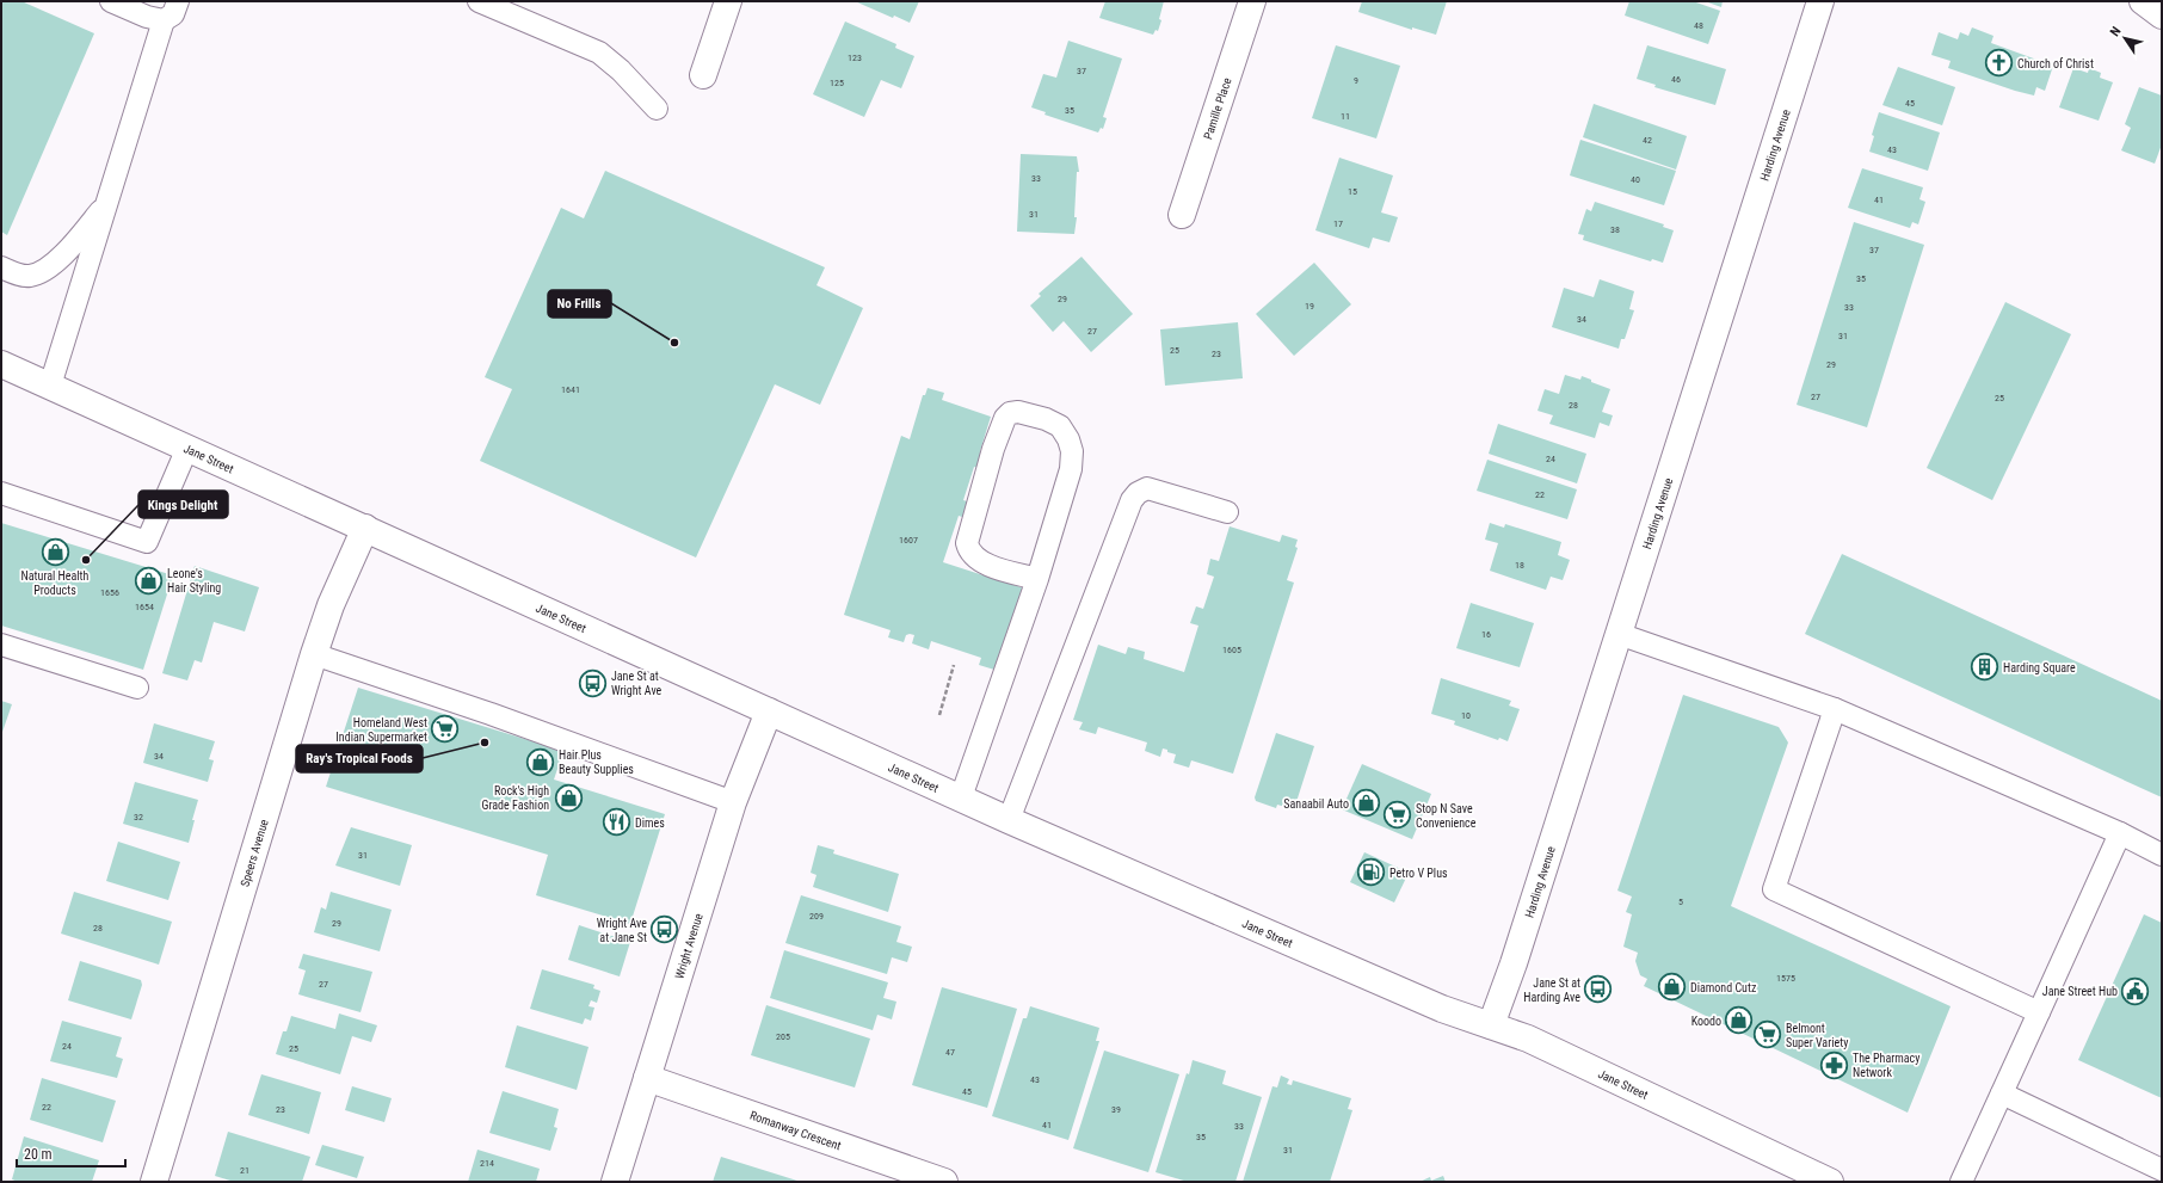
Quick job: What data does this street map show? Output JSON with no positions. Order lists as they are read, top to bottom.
{
  "streets": {
    "street": [
      "Pamille Place",
      "Harding Avenue",
      "Jane Street",
      "Speers Avenue",
      "Wright Avenue",
      "Romanway Crescent"
    ]
  },
  "crossings": [
    ["Harding Avenue", "Jane Street"],
    ["Jane Street", "Speers Avenue"],
    ["Jane Street", "Wright Avenue"],
    ["Wright Avenue", "Romanway Crescent"]
  ],
  "places": {
    "church": ["Church of Christ"],
    "other": ["No Frills", "Kings Delight", "Ray's Tropical Foods"],
    "shop": [
      "Natural Health Products",
      "Leone's Hair Styling",
      "Hair Plus Beauty Supplies",
      "Rock's High Grade Fashion",
      "Sanaabil Auto",
      "Diamond Cutz",
      "Koodo"
    ],
    "building": ["Harding Square"],
    "bus stop": ["Jane St at Wright Ave", "Wright Ave at Jane St", "Jane St at Harding Ave"],
    "supermarket": ["Homeland West Indian Supermarket", "Stop N Save Convenience", "Belmont Super Variety"],
    "restaurant": ["Dimes"],
    "fuel station": ["Petro V Plus"],
    "public building": ["Jane Street Hub"],
    "pharmacy": ["The Pharmacy Network"]
  },
  "house_numbers": [
    "48",
    "123",
    "37",
    "46",
    "9",
    "125",
    "45",
    "35",
    "11",
    "42",
    "43",
    "33",
    "40",
    "15",
    "41",
    "31",
    "17",
    "38",
    "37",
    "35",
    "29",
    "19",
    "33",
    "34",
    "27",
    "31",
    "25",
    "23",
    "29",
    "1641",
    "27",
    "25",
    "28",
    "24",
    "22",
    "1607",
    "18",
    "1656",
    "1654",
    "16",
    "1605",
    "10",
    "34",
    "32",
    "31",
    "5",
    "209",
    "29",
    "28",
    "1575",
    "27",
    "205",
    "24",
    "25",
    "47",
    "43",
    "45",
    "22",
    "23",
    "39",
    "41",
    "33",
    "35",
    "31",
    "214",
    "21"
  ],
  "scale_bar": "20 m",
  "north": "top left"
}
